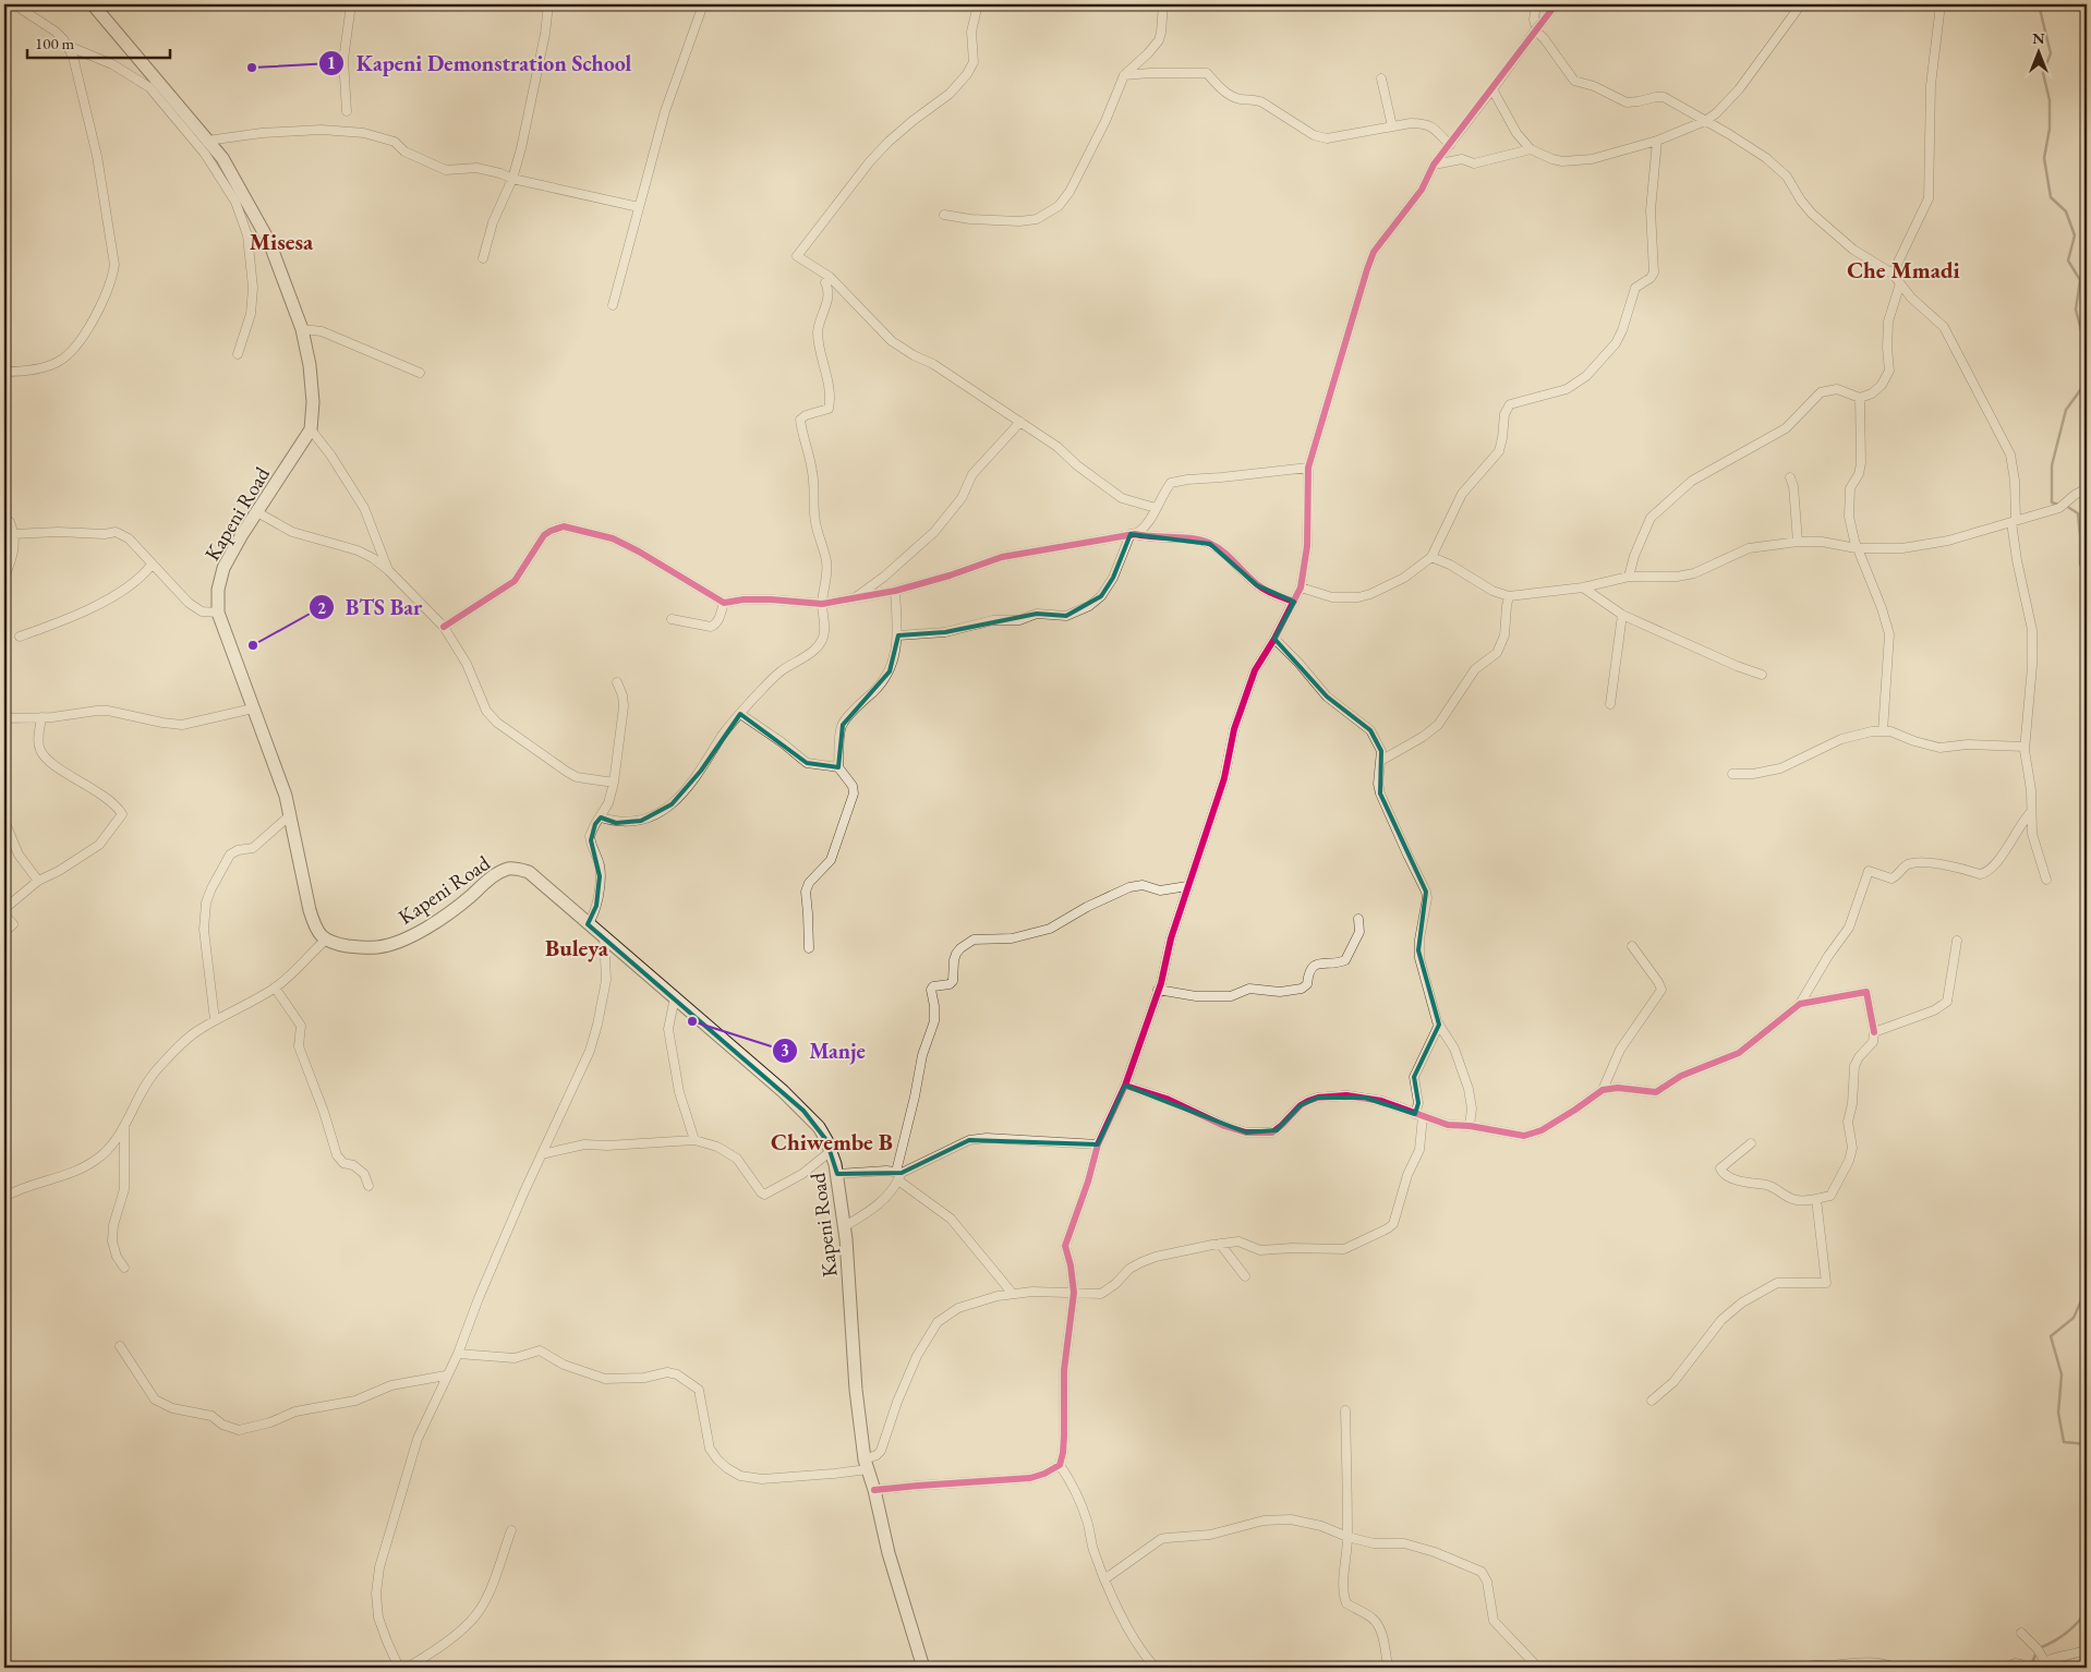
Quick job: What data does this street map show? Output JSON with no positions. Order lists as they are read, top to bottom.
{
  "streets": {
    "main road": ["Kapeni Road"]
  },
  "districts": [
    "Misesa",
    "Che Mmadi",
    "Buleya",
    "Chiwembe B"
  ],
  "places": ["Kapeni Demonstration School", "BTS Bar", "Manje"],
  "scale_bar": "100 m",
  "north": "top"
}
